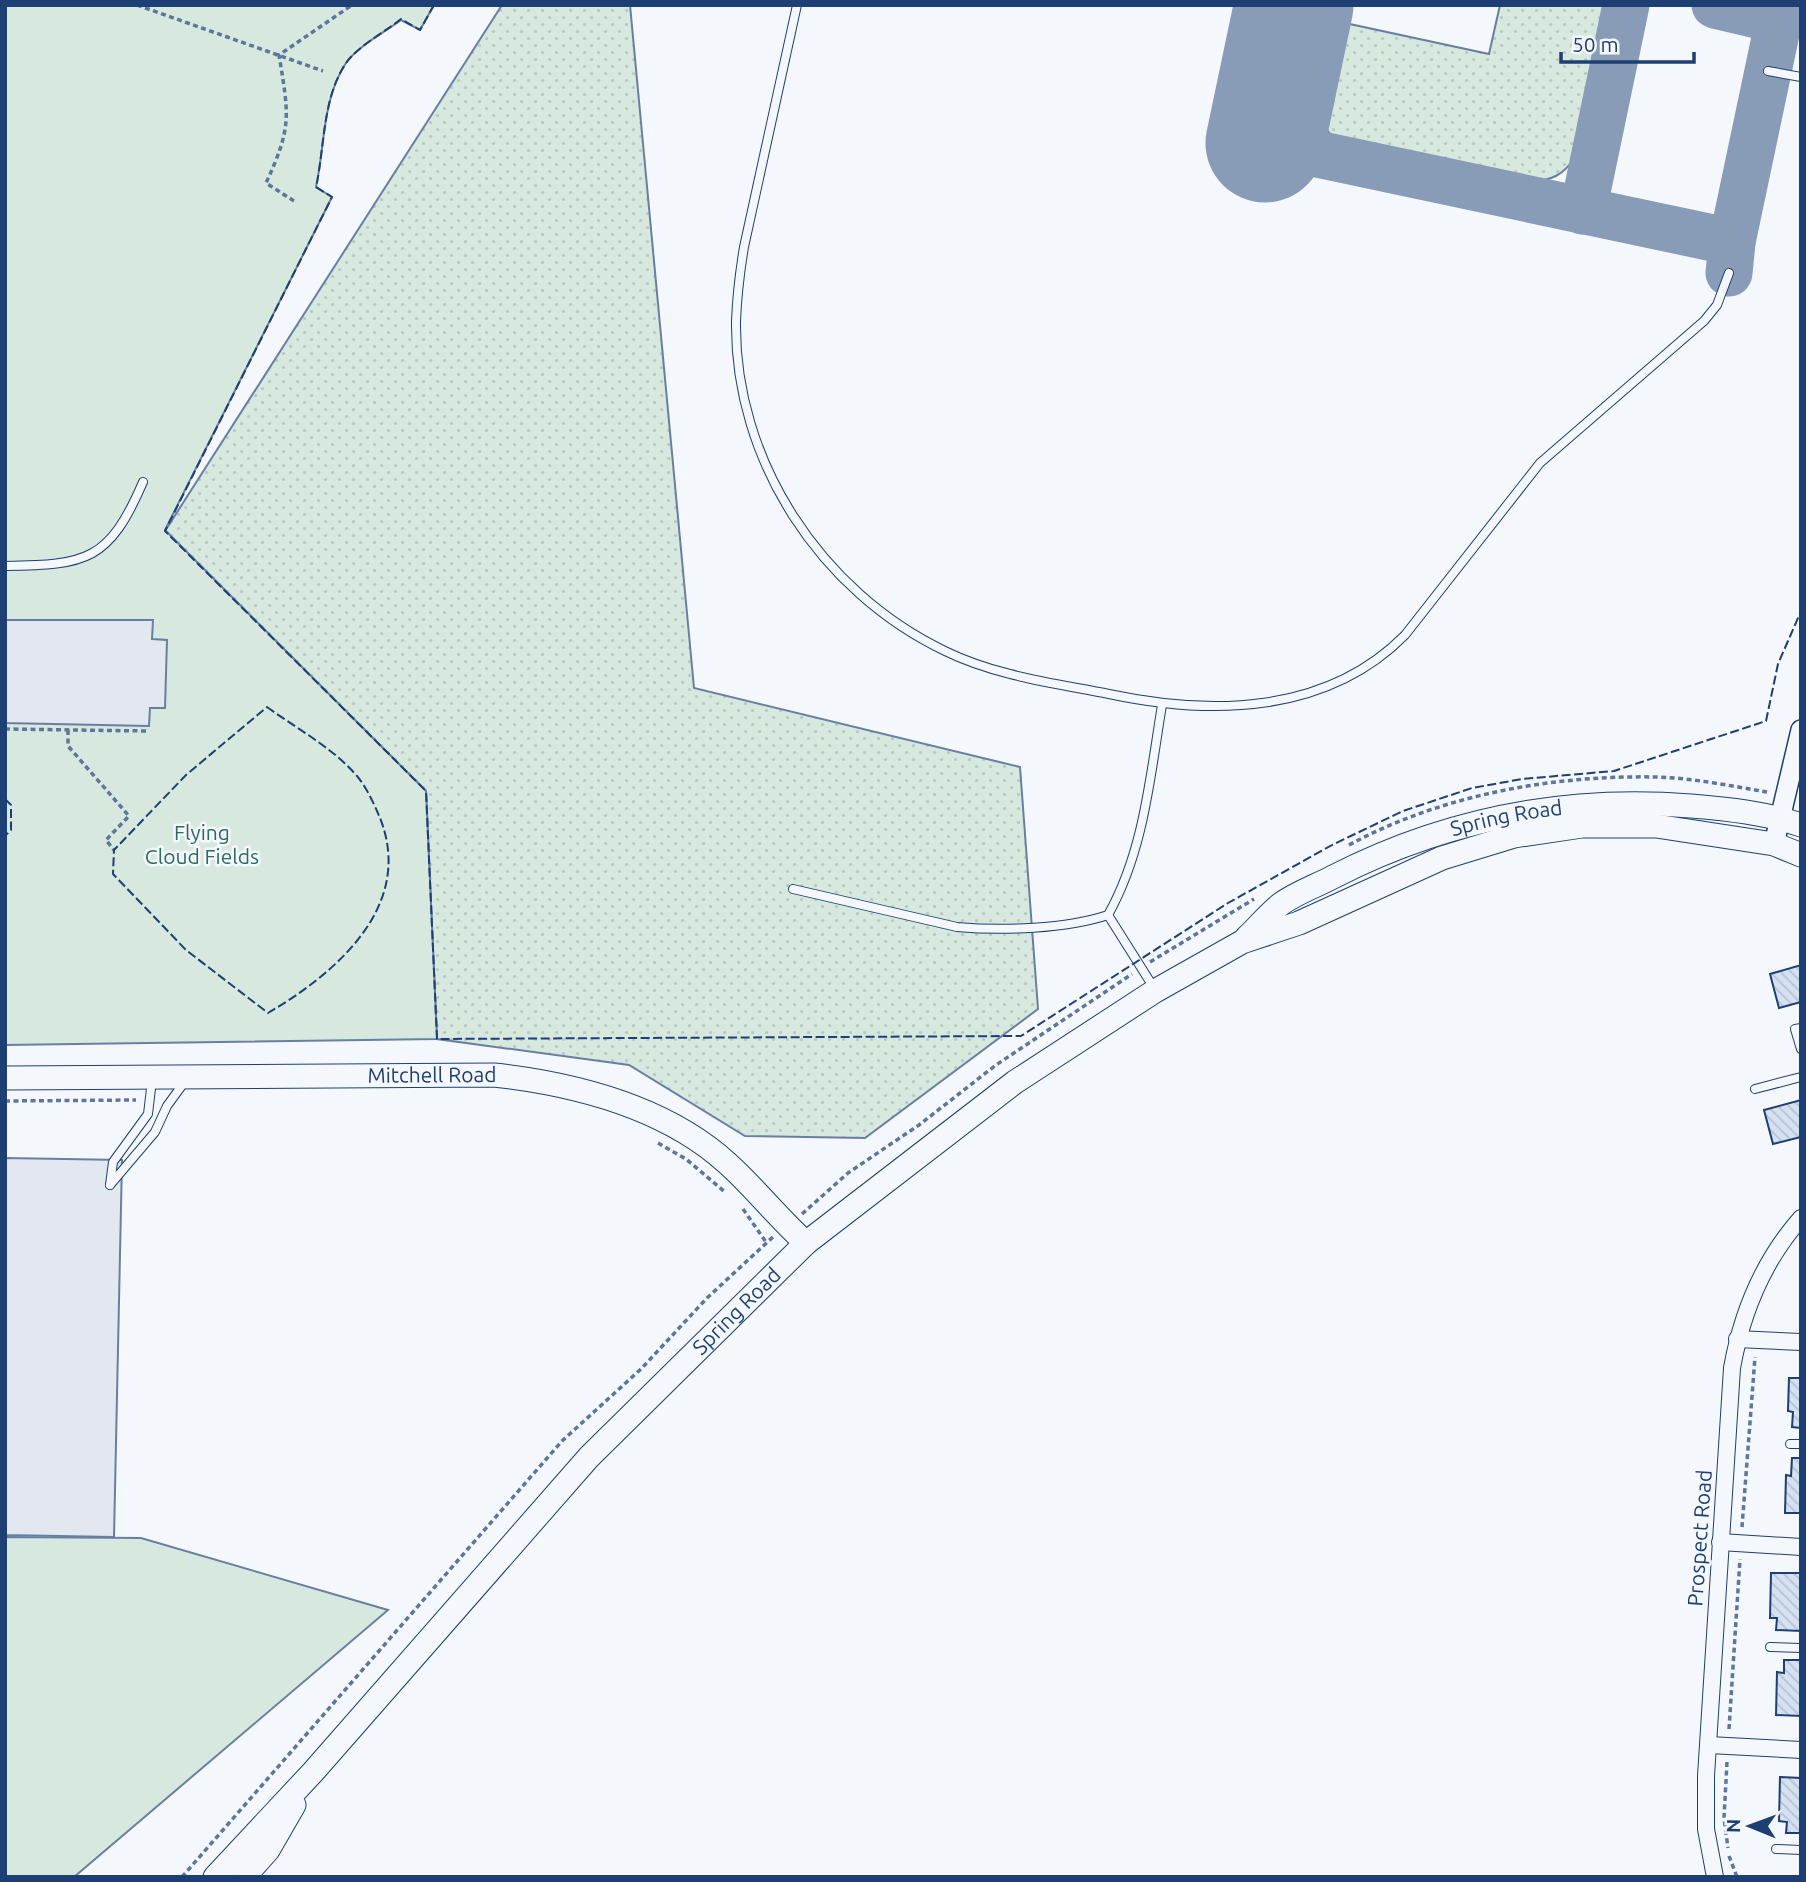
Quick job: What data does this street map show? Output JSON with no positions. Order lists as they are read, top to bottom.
{
  "streets": {
    "main road": ["Spring Road", "Mitchell Road"],
    "street": ["Prospect Road"]
  },
  "crossings": [
    ["Spring Road", "Mitchell Road"]
  ],
  "parks": ["Flying Cloud Fields"],
  "scale_bar": "50 m",
  "north": "left"
}
